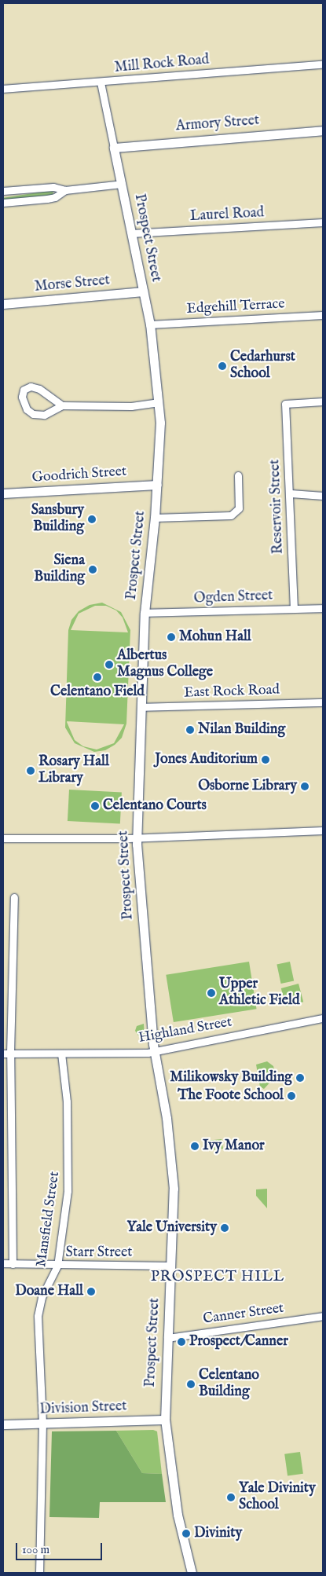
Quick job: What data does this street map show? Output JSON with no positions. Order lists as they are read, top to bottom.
{
  "streets": {
    "main road": [
      "Armory Street",
      "Prospect Street",
      "Morse Street",
      "Goodrich Street",
      "Division Street"
    ],
    "street": [
      "Mill Rock Road",
      "Laurel Road",
      "Edgehill Terrace",
      "Reservoir Street",
      "Ogden Street",
      "East Rock Road",
      "Highland Street",
      "Mansfield Street",
      "Starr Street",
      "Canner Street"
    ]
  },
  "crossings": [
    ["Mill Rock Road", "Prospect Street"],
    ["Armory Street", "Prospect Street"],
    ["Laurel Road", "Prospect Street"],
    ["Prospect Street", "Morse Street"],
    ["Prospect Street", "Edgehill Terrace"],
    ["Prospect Street", "Goodrich Street"],
    ["Prospect Street", "Ogden Street"],
    ["Prospect Street", "East Rock Road"],
    ["Prospect Street", "Highland Street"],
    ["Prospect Street", "Starr Street"],
    ["Prospect Street", "Canner Street"],
    ["Prospect Street", "Division Street"],
    ["Reservoir Street", "Ogden Street"],
    ["Highland Street", "Mansfield Street"],
    ["Mansfield Street", "Starr Street"],
    ["Mansfield Street", "Division Street"]
  ],
  "districts": ["PROSPECT HILL"],
  "places": [
    "Cedarhurst School",
    "Sansbury Building",
    "Siena Building",
    "Mohun Hall",
    "Albertus Magnus College",
    "Celentano Field",
    "Nilan Building",
    "Jones Auditorium",
    "Rosary Hall Library",
    "Osborne Library",
    "Celentano Courts",
    "Upper Athletic Field",
    "Milikowsky Building",
    "The Foote School",
    "Ivy Manor",
    "Yale University",
    "Doane Hall",
    "Prospect/Canner",
    "Celentano Building",
    "Yale Divinity School",
    "Divinity"
  ],
  "scale_bar": "100 m"
}
